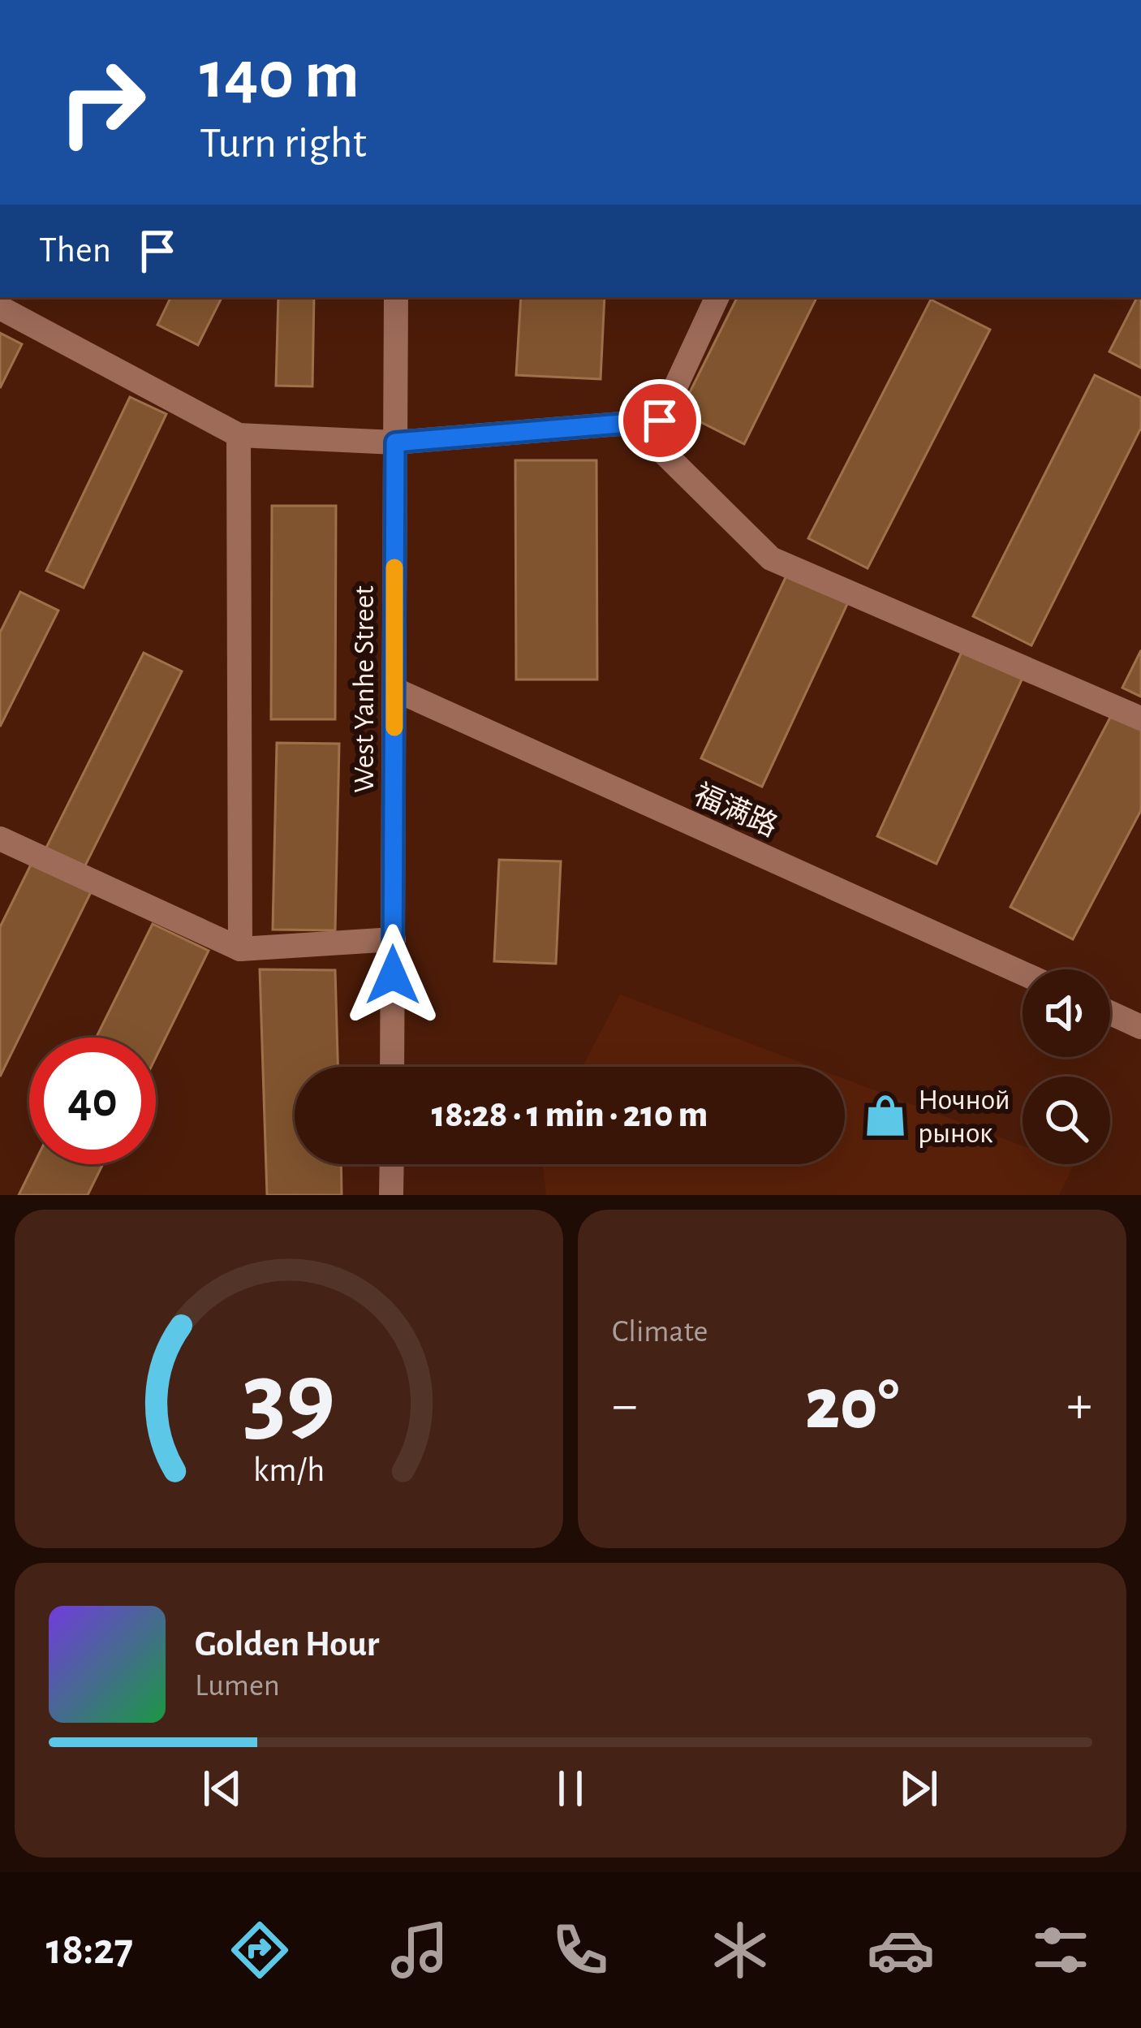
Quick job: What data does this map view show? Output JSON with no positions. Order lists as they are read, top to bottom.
{
  "streets": {
    "street": ["West Yanhe Street", "福满路"]
  },
  "crossings": [
    ["West Yanhe Street", "福满路"]
  ],
  "places": {
    "shop": ["Ночной рынок"]
  },
  "page": {
    "turn": ["140 m", "Turn right"],
    "then": "Then",
    "limit": "40",
    "trip": "18:28 · 1 min · 210 m",
    "tile": "Climate",
    "heat": ["−", "20°", "+"],
    "song": ["Golden Hour", "Lumen"],
    "tabs": "18:27",
    "gauge": ["39", "km/h"]
  }
}
